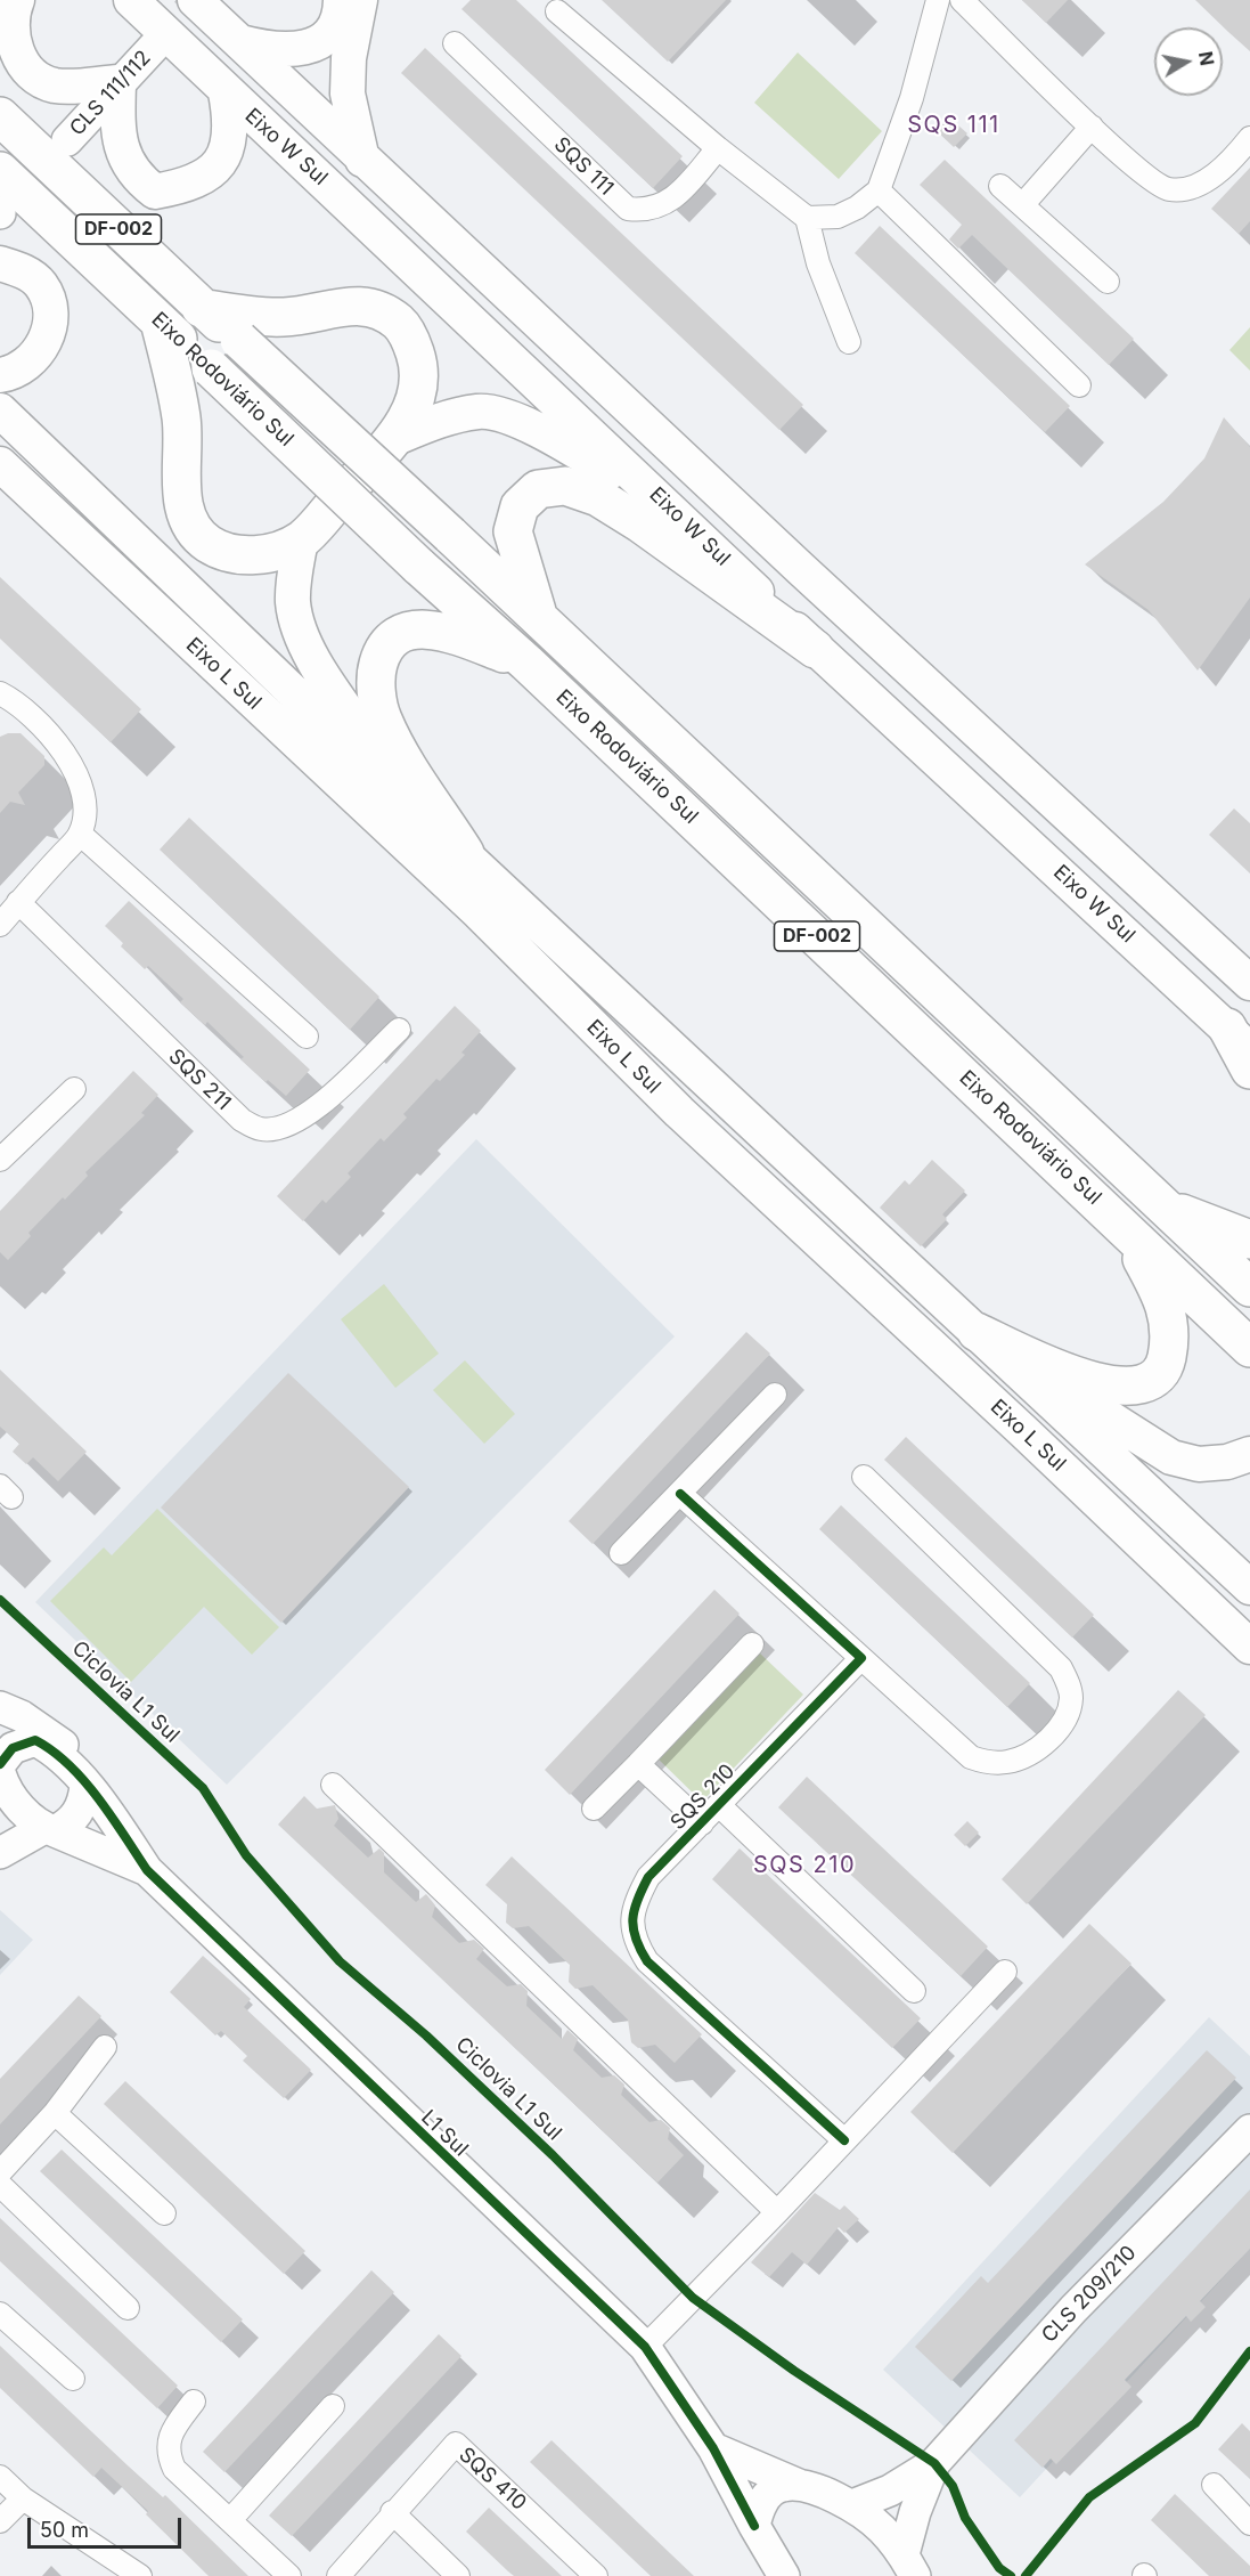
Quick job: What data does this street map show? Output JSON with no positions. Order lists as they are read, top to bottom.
{
  "streets": {
    "highway": ["DF-002", "Eixo Rodoviário Sul"],
    "main road": ["Eixo W Sul", "Eixo L Sul"],
    "street": [
      "CLS 111/112",
      "SQS 111",
      "SQS 211",
      "SQS 210",
      "L1 Sul",
      "CLS 209/210",
      "SQS 410"
    ],
    "cycle path": ["Ciclovia L1 Sul"]
  },
  "districts": ["SQS 111", "SQS 210"],
  "scale_bar": "50 m",
  "north": "right"
}
